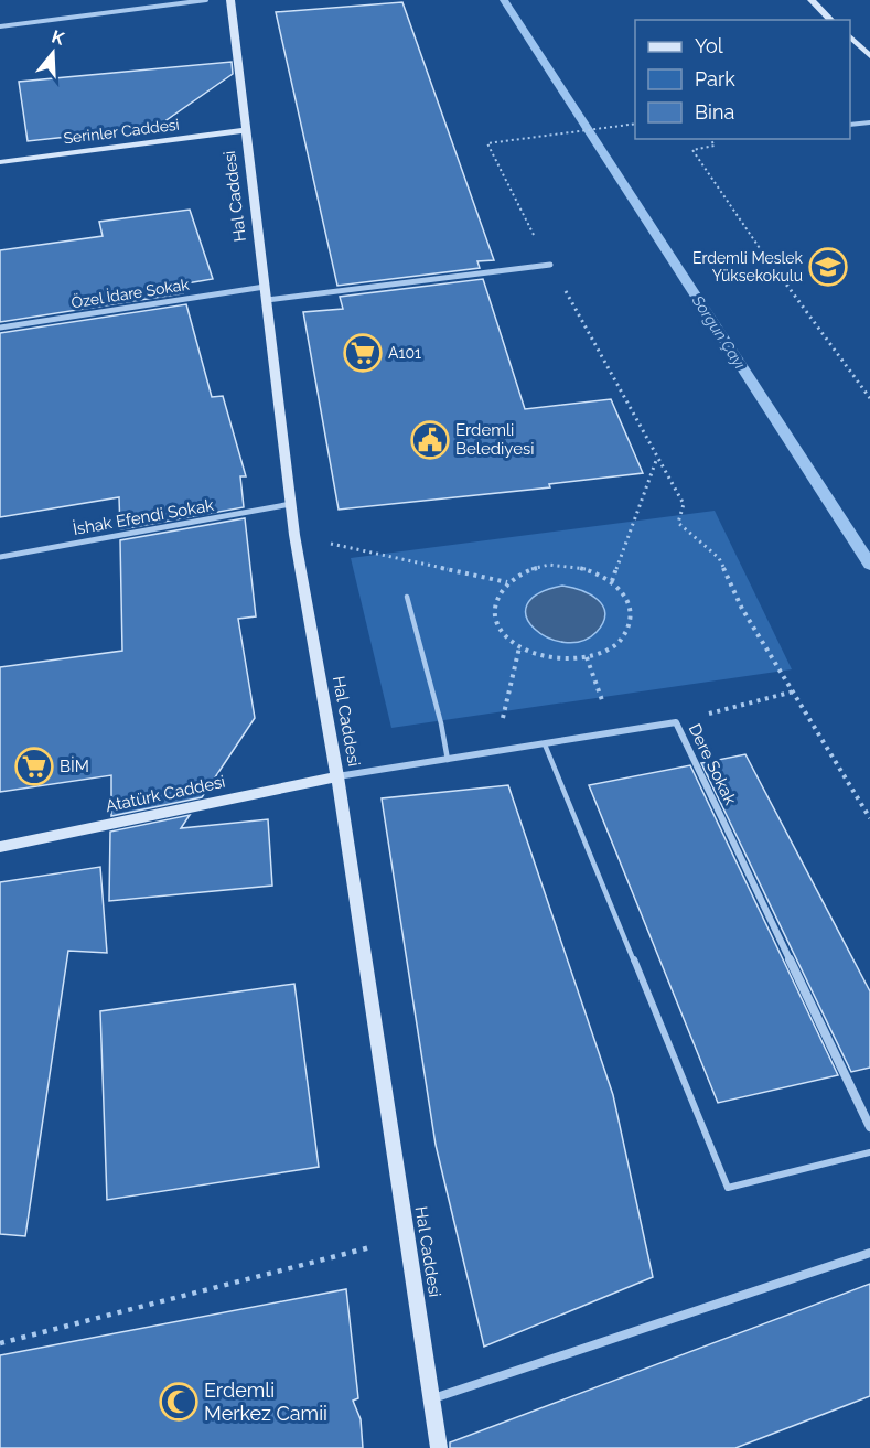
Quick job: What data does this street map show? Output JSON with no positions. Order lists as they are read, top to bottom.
{
  "streets": {
    "street": [
      "Serinler Caddesi",
      "Hal Caddesi",
      "Özel İdare Sokak",
      "İshak Efendi Sokak",
      "Dere Sokak",
      "Atatürk Caddesi"
    ]
  },
  "crossings": [
    ["Serinler Caddesi", "Hal Caddesi"],
    ["Hal Caddesi", "Özel İdare Sokak"],
    ["Hal Caddesi", "İshak Efendi Sokak"],
    ["Hal Caddesi", "Dere Sokak"],
    ["Hal Caddesi", "Atatürk Caddesi"],
    ["Dere Sokak", "Atatürk Caddesi"]
  ],
  "water": ["Sorgun Çayı"],
  "places": {
    "school or university": ["Erdemli Meslek Yüksekokulu"],
    "supermarket": ["A101", "BİM"],
    "public building": ["Erdemli Belediyesi"],
    "mosque": ["Erdemli Merkez Camii"]
  },
  "legend": ["Yol", "Park", "Bina"],
  "north": "top"
}
